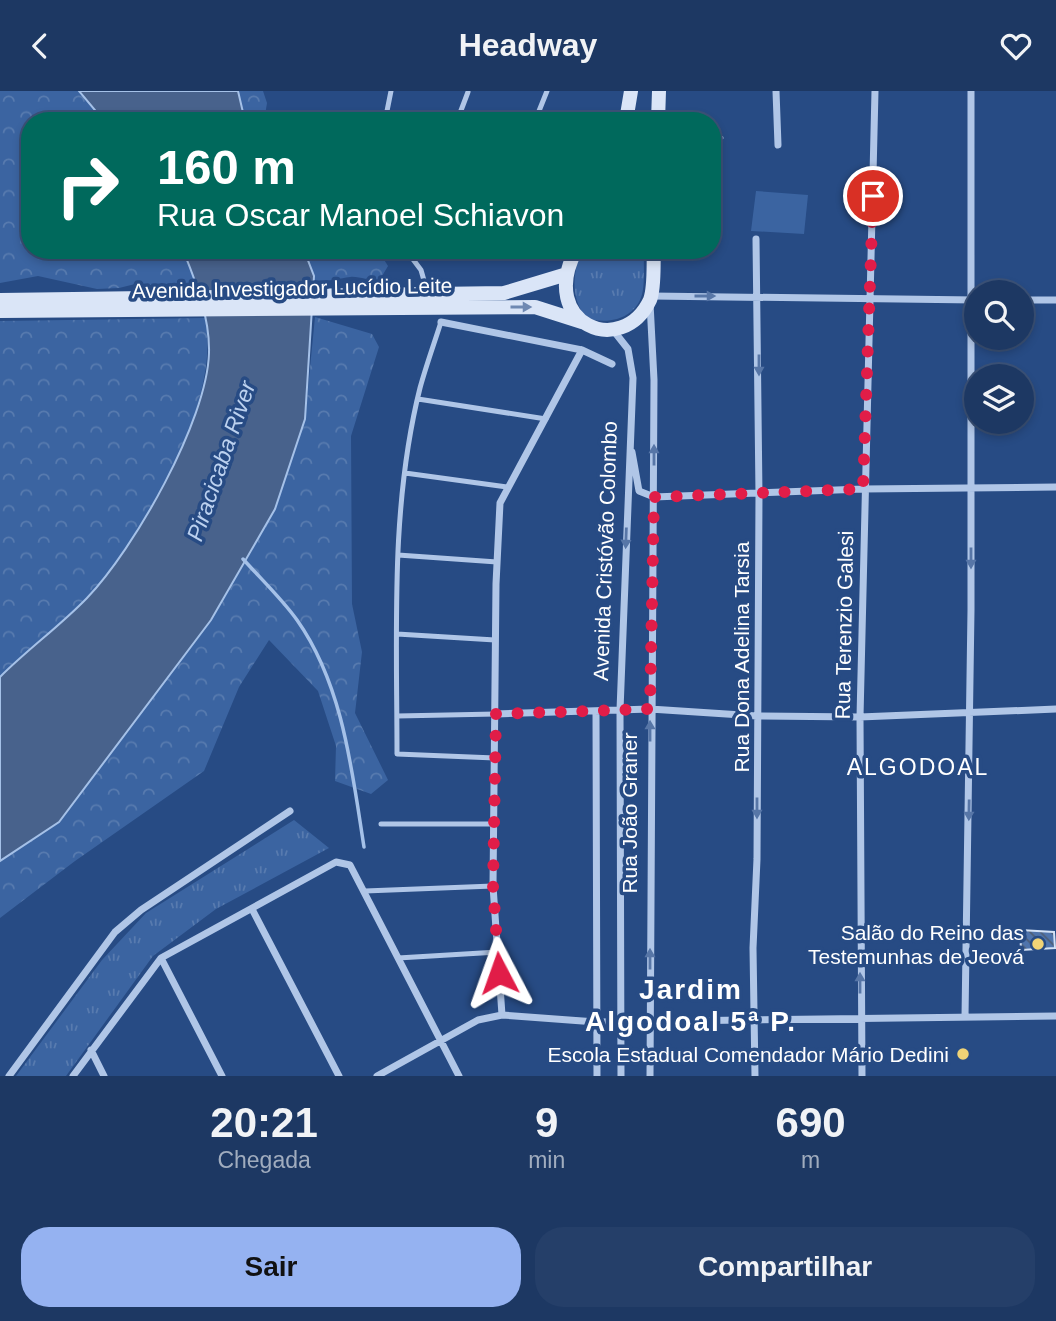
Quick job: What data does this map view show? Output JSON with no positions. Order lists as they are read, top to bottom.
{
  "streets": {
    "main road": ["Avenida Investigador Lucídio Leite"],
    "street": [
      "Avenida Cristóvão Colombo",
      "Rua Terenzio Galesi",
      "Rua Dona Adelina Tarsia",
      "Rua João Graner"
    ]
  },
  "crossings": [
    ["Avenida Investigador Lucídio Leite", "Avenida Cristóvão Colombo"]
  ],
  "one_way": ["Rua Dona Adelina Tarsia", "Rua João Graner"],
  "districts": ["ALGODOAL", "Jardim Algodoal 5ª P."],
  "water": ["Piracicaba River"],
  "places": ["Salão do Reino das Testemunhas de Jeová", "Escola Estadual Comendador Mário Dedini"],
  "page": {
    "header": "Headway",
    "turn": ["160 m", "Rua Oscar Manoel Schiavon"],
    "eta": [
      "20:21",
      "Chegada",
      "9",
      "min",
      "690",
      "m"
    ],
    "buttons": ["Sair", "Compartilhar"]
  }
}
